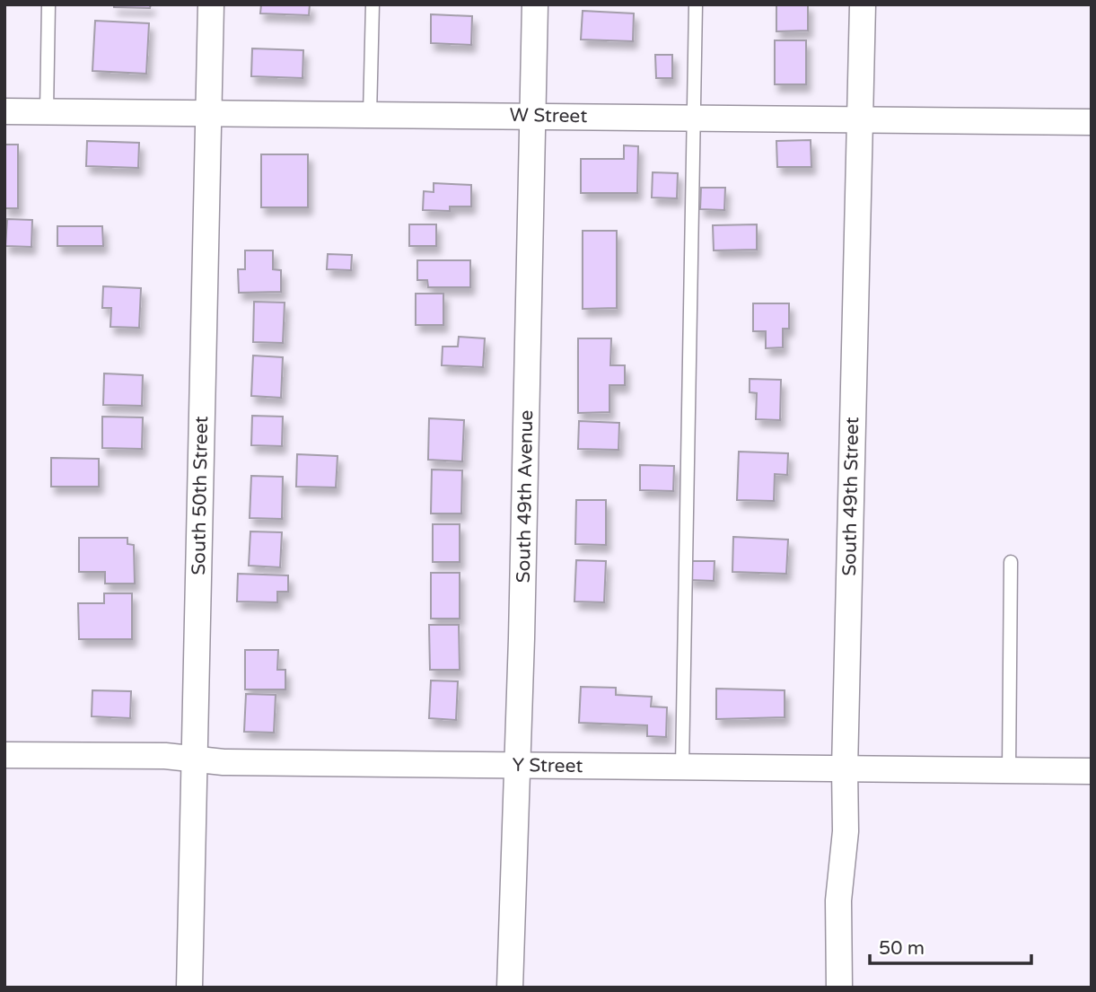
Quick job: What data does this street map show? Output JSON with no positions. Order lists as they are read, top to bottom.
{
  "streets": {
    "street": [
      "W Street",
      "South 50th Street",
      "South 49th Avenue",
      "South 49th Street",
      "Y Street"
    ]
  },
  "crossings": [
    ["W Street", "South 50th Street"],
    ["W Street", "South 49th Avenue"],
    ["W Street", "South 49th Street"],
    ["South 50th Street", "Y Street"],
    ["South 49th Avenue", "Y Street"],
    ["South 49th Street", "Y Street"]
  ],
  "scale_bar": "50 m"
}
